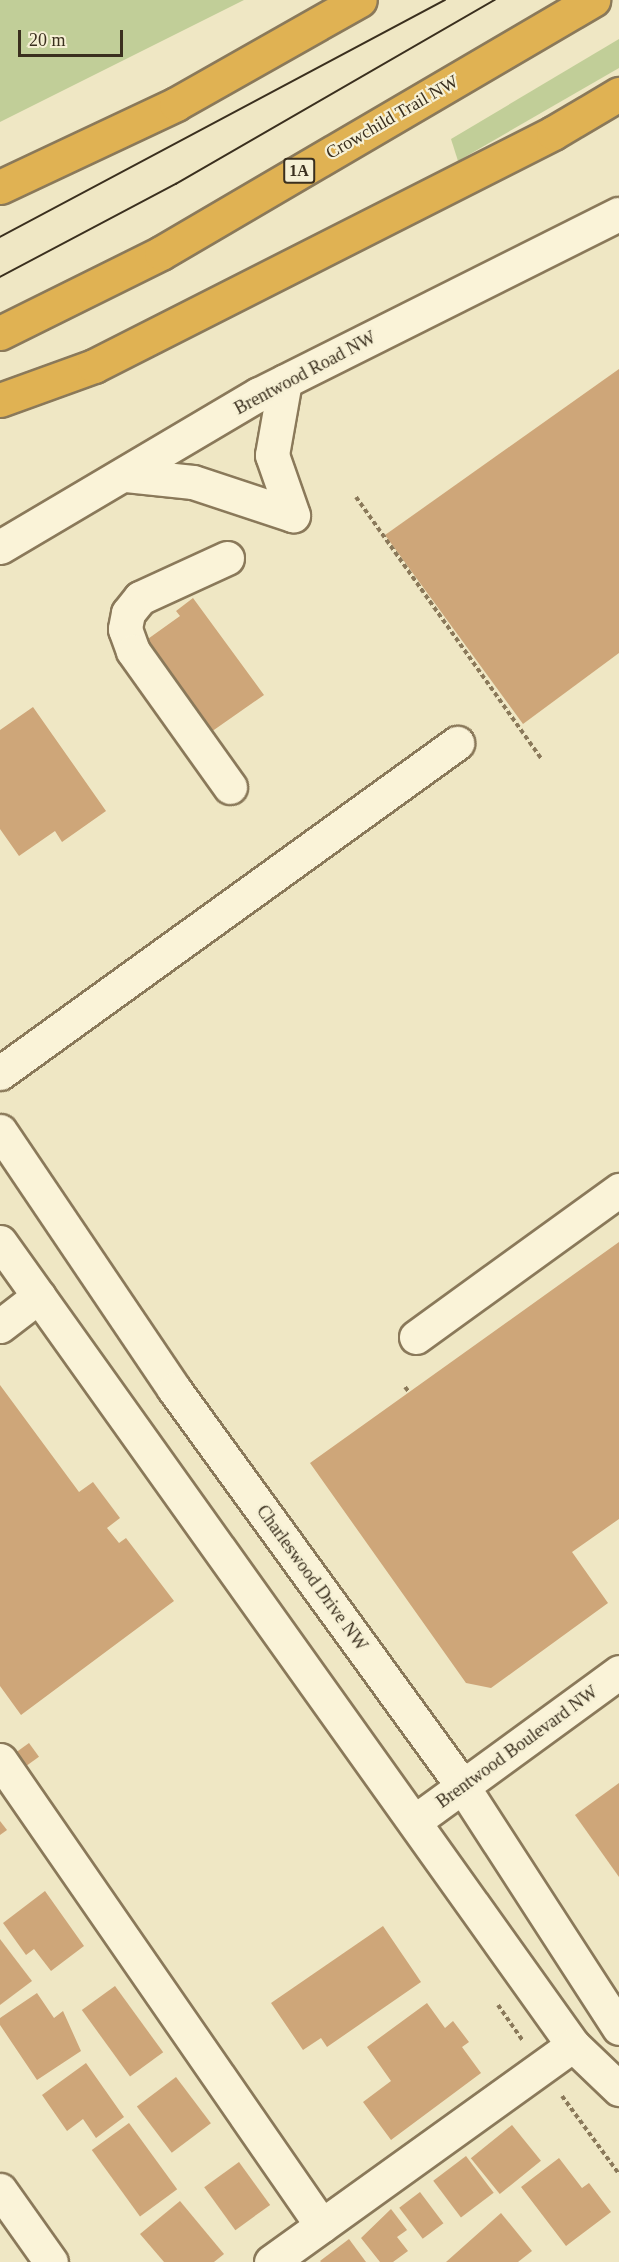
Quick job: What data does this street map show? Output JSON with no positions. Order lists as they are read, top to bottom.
{
  "streets": {
    "highway": ["Crowchild Trail NW", "1A"],
    "street": ["Brentwood Road NW", "Charleswood Drive NW", "Brentwood Boulevard NW"]
  },
  "crossings": [
    ["Charleswood Drive NW", "Brentwood Boulevard NW"]
  ],
  "scale_bar": "20 m"
}
